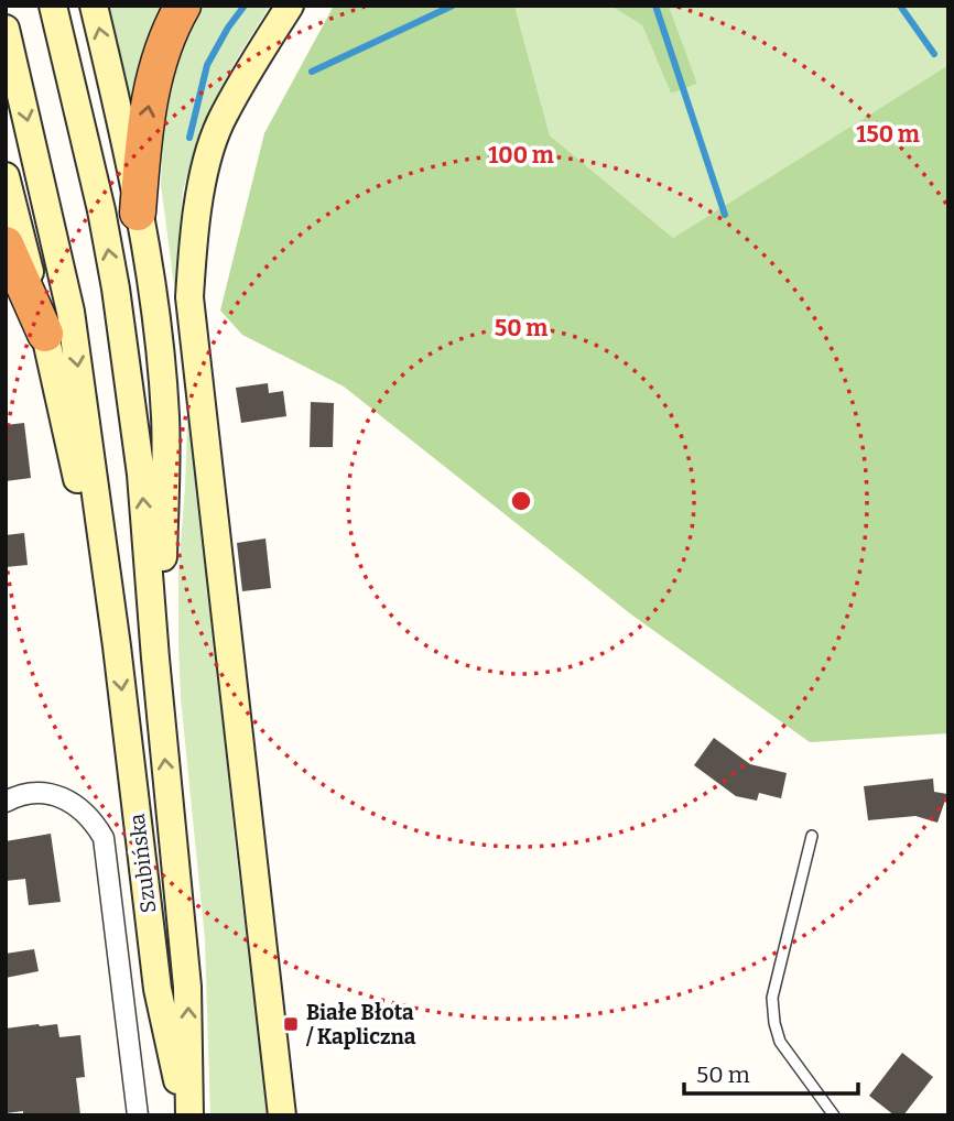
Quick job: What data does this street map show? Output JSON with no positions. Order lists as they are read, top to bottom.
{
  "streets": {
    "main road": ["Szubińska"]
  },
  "places": {
    "transit": ["Białe Błota / Kapliczna"]
  },
  "scale_bar": "50 m",
  "rings": ["150 m", "100 m", "50 m"]
}
